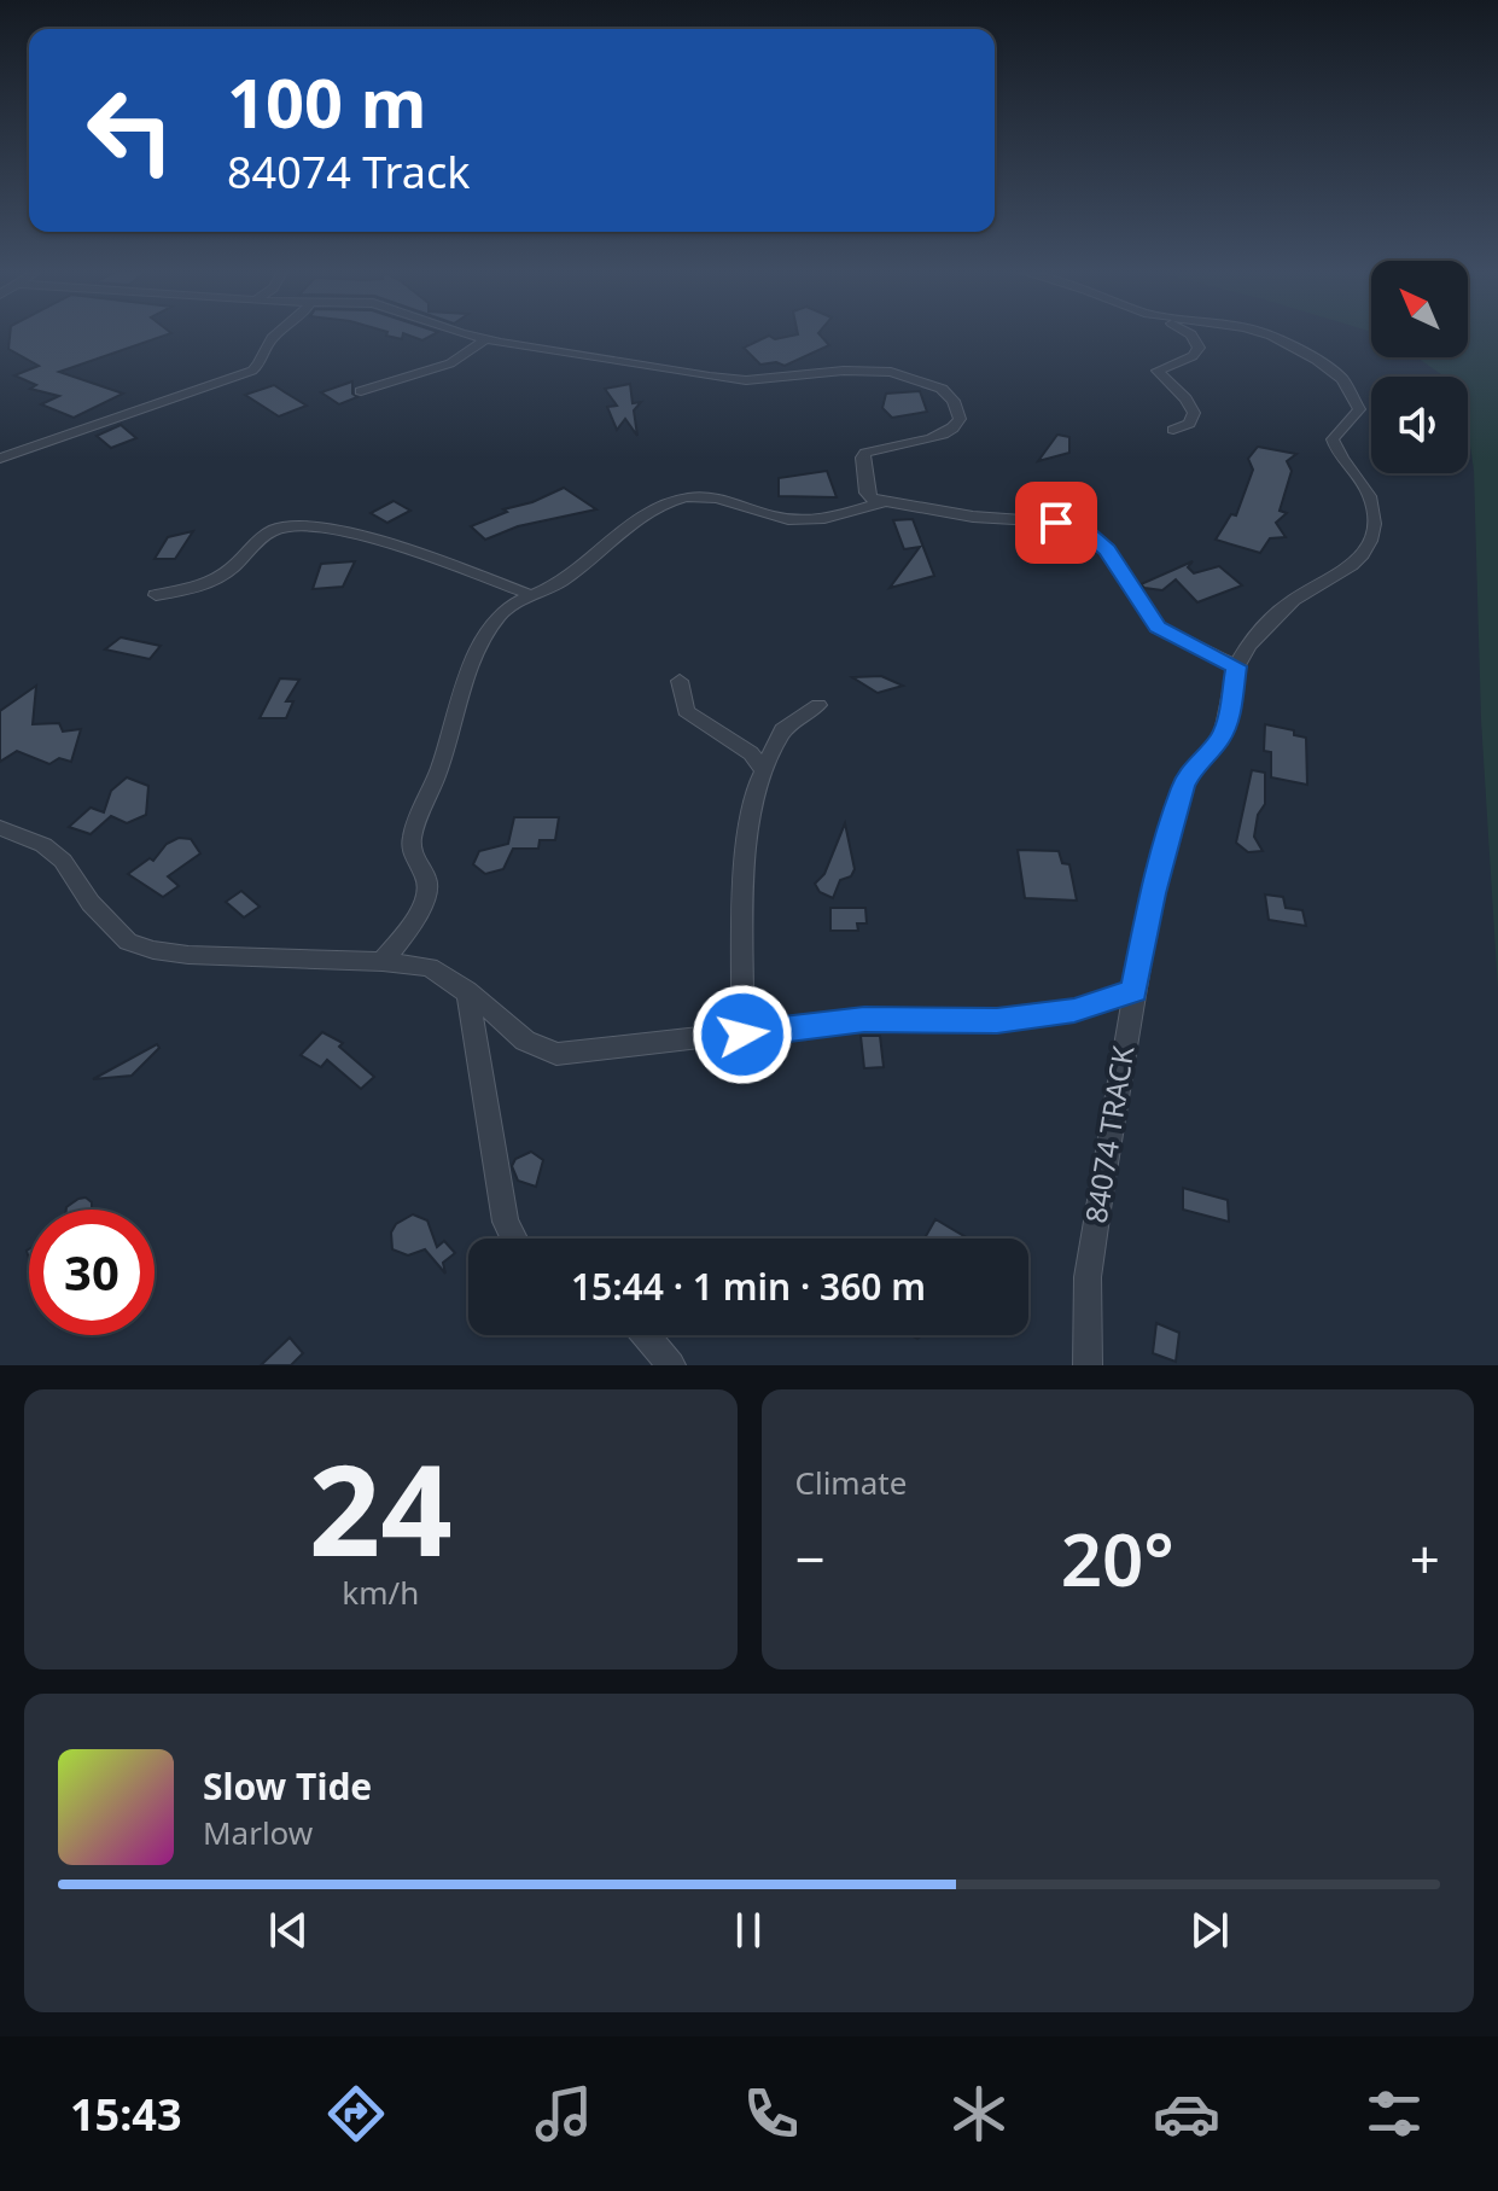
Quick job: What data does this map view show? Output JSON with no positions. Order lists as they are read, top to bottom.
{
  "streets": {
    "street": ["84074 TRACK"]
  },
  "north": "top left",
  "page": {
    "turn": ["100 m", "84074 Track"],
    "limit": "30",
    "trip": "15:44 · 1 min · 360 m",
    "tile": [
      ["24", "km/h"],
      "Climate"
    ],
    "heat": ["−", "20°", "+"],
    "song": ["Slow Tide", "Marlow"],
    "tabs": "15:43"
  }
}
